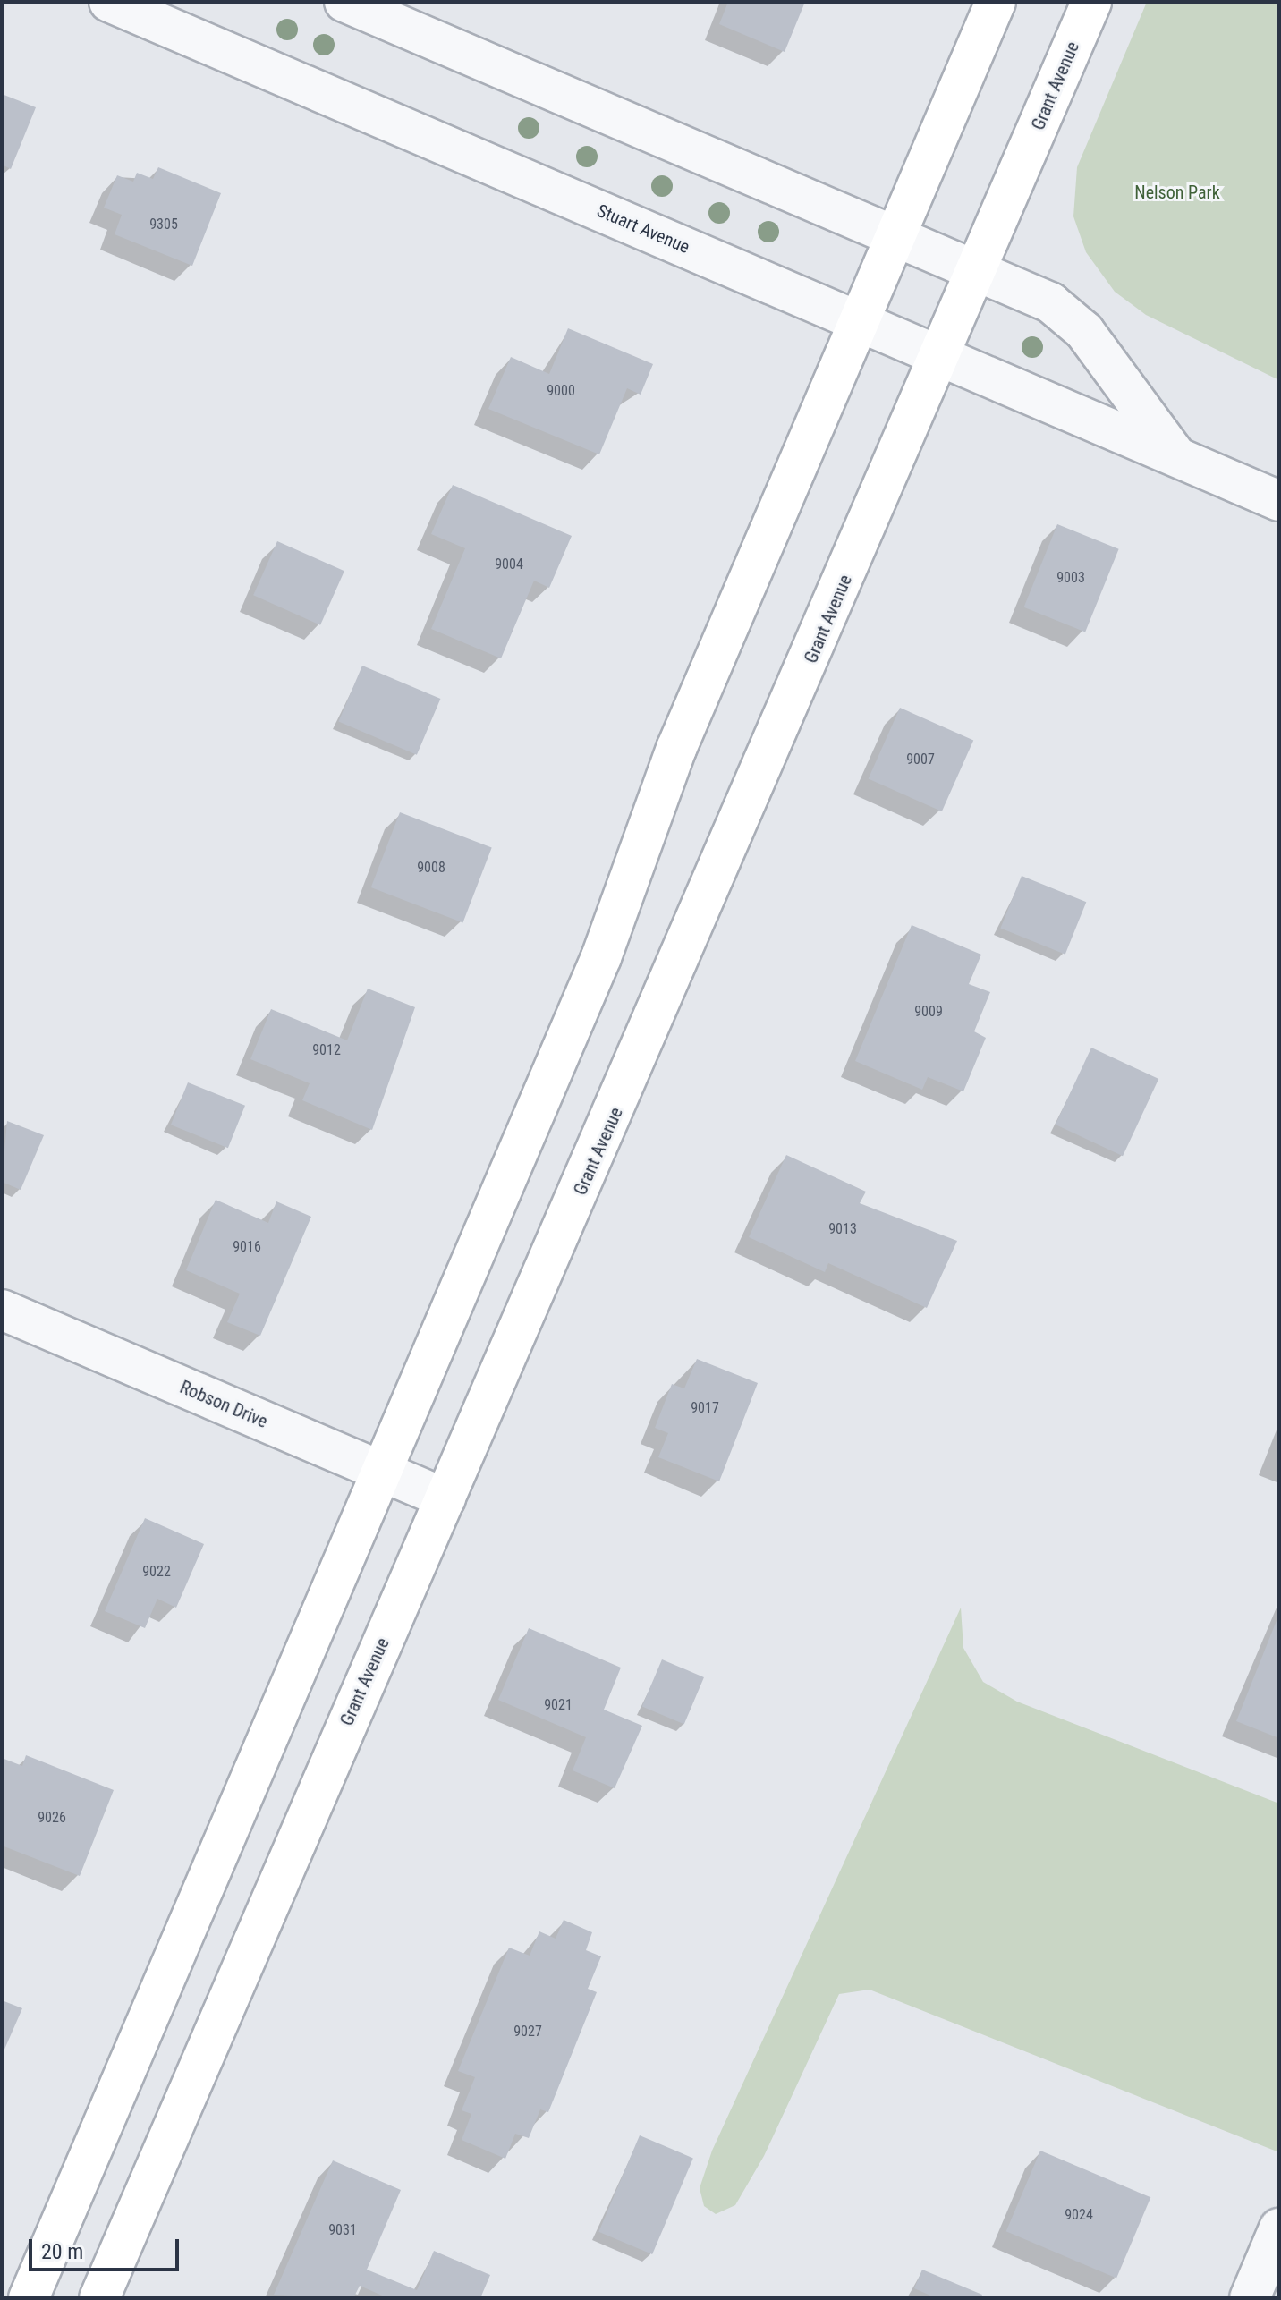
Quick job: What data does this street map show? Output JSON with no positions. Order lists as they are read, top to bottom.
{
  "streets": {
    "main road": ["Grant Avenue"],
    "street": ["Stuart Avenue", "Robson Drive"]
  },
  "crossings": [
    ["Grant Avenue", "Stuart Avenue"],
    ["Grant Avenue", "Robson Drive"]
  ],
  "parks": ["Nelson Park"],
  "house_numbers": [
    "9305",
    "9000",
    "9004",
    "9003",
    "9007",
    "9008",
    "9009",
    "9012",
    "9013",
    "9016",
    "9017",
    "9022",
    "9021",
    "9026",
    "9027",
    "9024",
    "9031"
  ],
  "scale_bar": "20 m"
}
